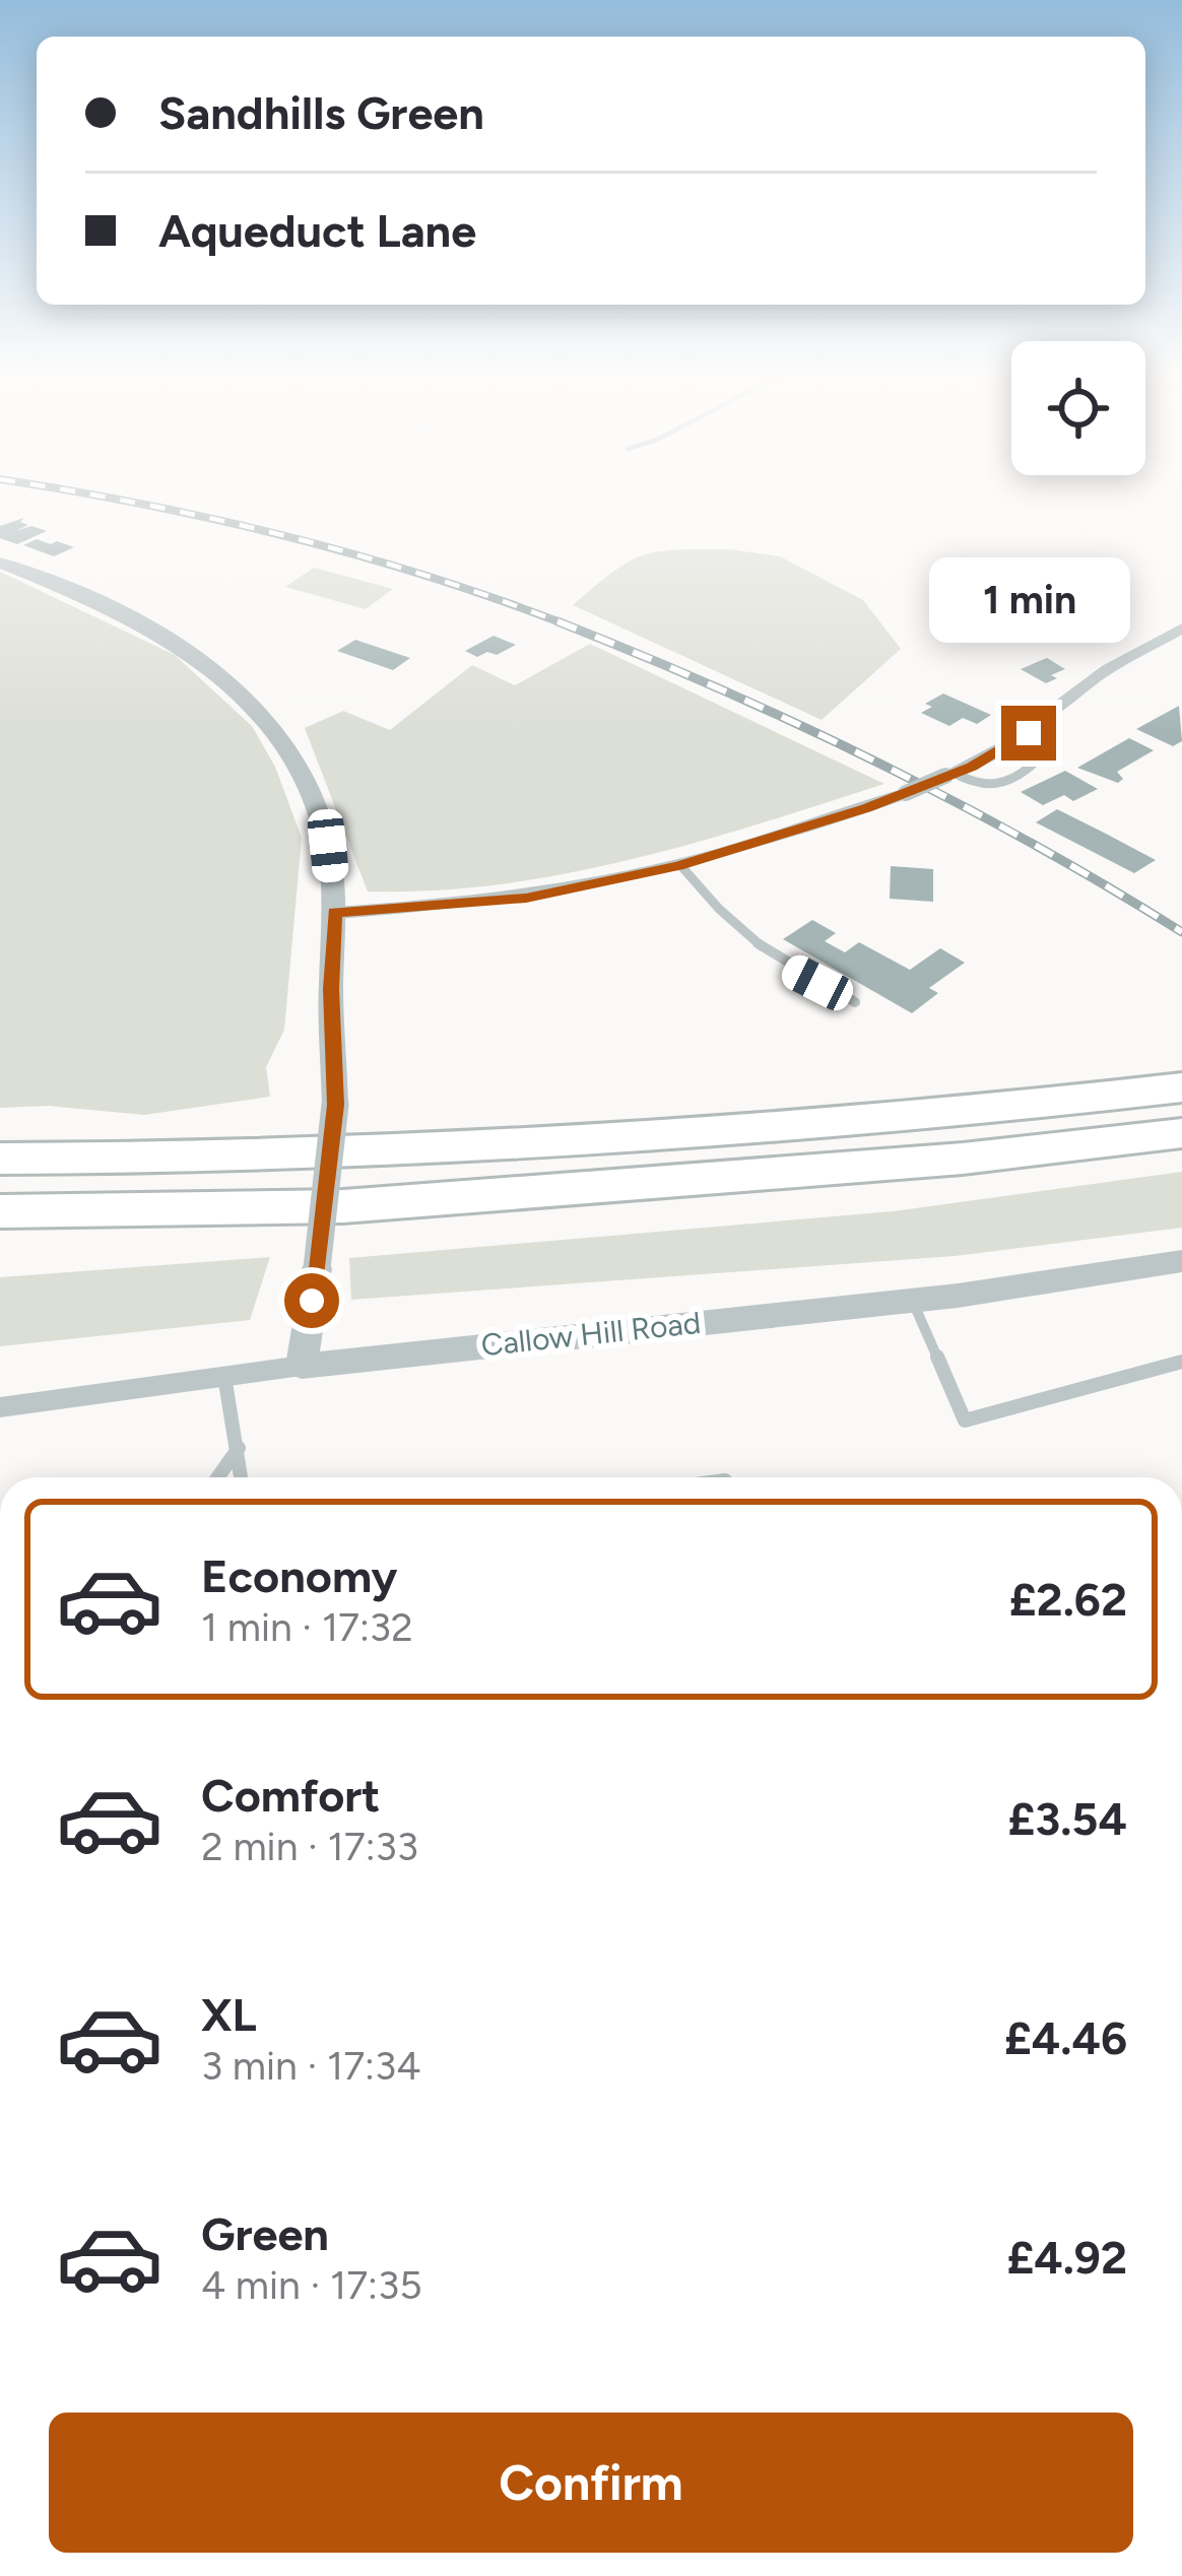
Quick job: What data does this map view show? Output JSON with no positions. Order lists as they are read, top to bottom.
{
  "streets": {
    "street": ["Callow Hill Road"]
  },
  "page": {
    "banner": ["Sandhills Green", "Aqueduct Lane"],
    "bubble": "1 min",
    "list": [
      {
        "name": "Economy",
        "note": "1 min · 17:32",
        "value": "£2.62"
      },
      {
        "name": "Comfort",
        "note": "2 min · 17:33",
        "value": "£3.54"
      },
      {
        "name": "XL",
        "note": "3 min · 17:34",
        "value": "£4.46"
      },
      {
        "name": "Green",
        "note": "4 min · 17:35",
        "value": "£4.92"
      }
    ],
    "buttons": "Confirm"
  }
}
